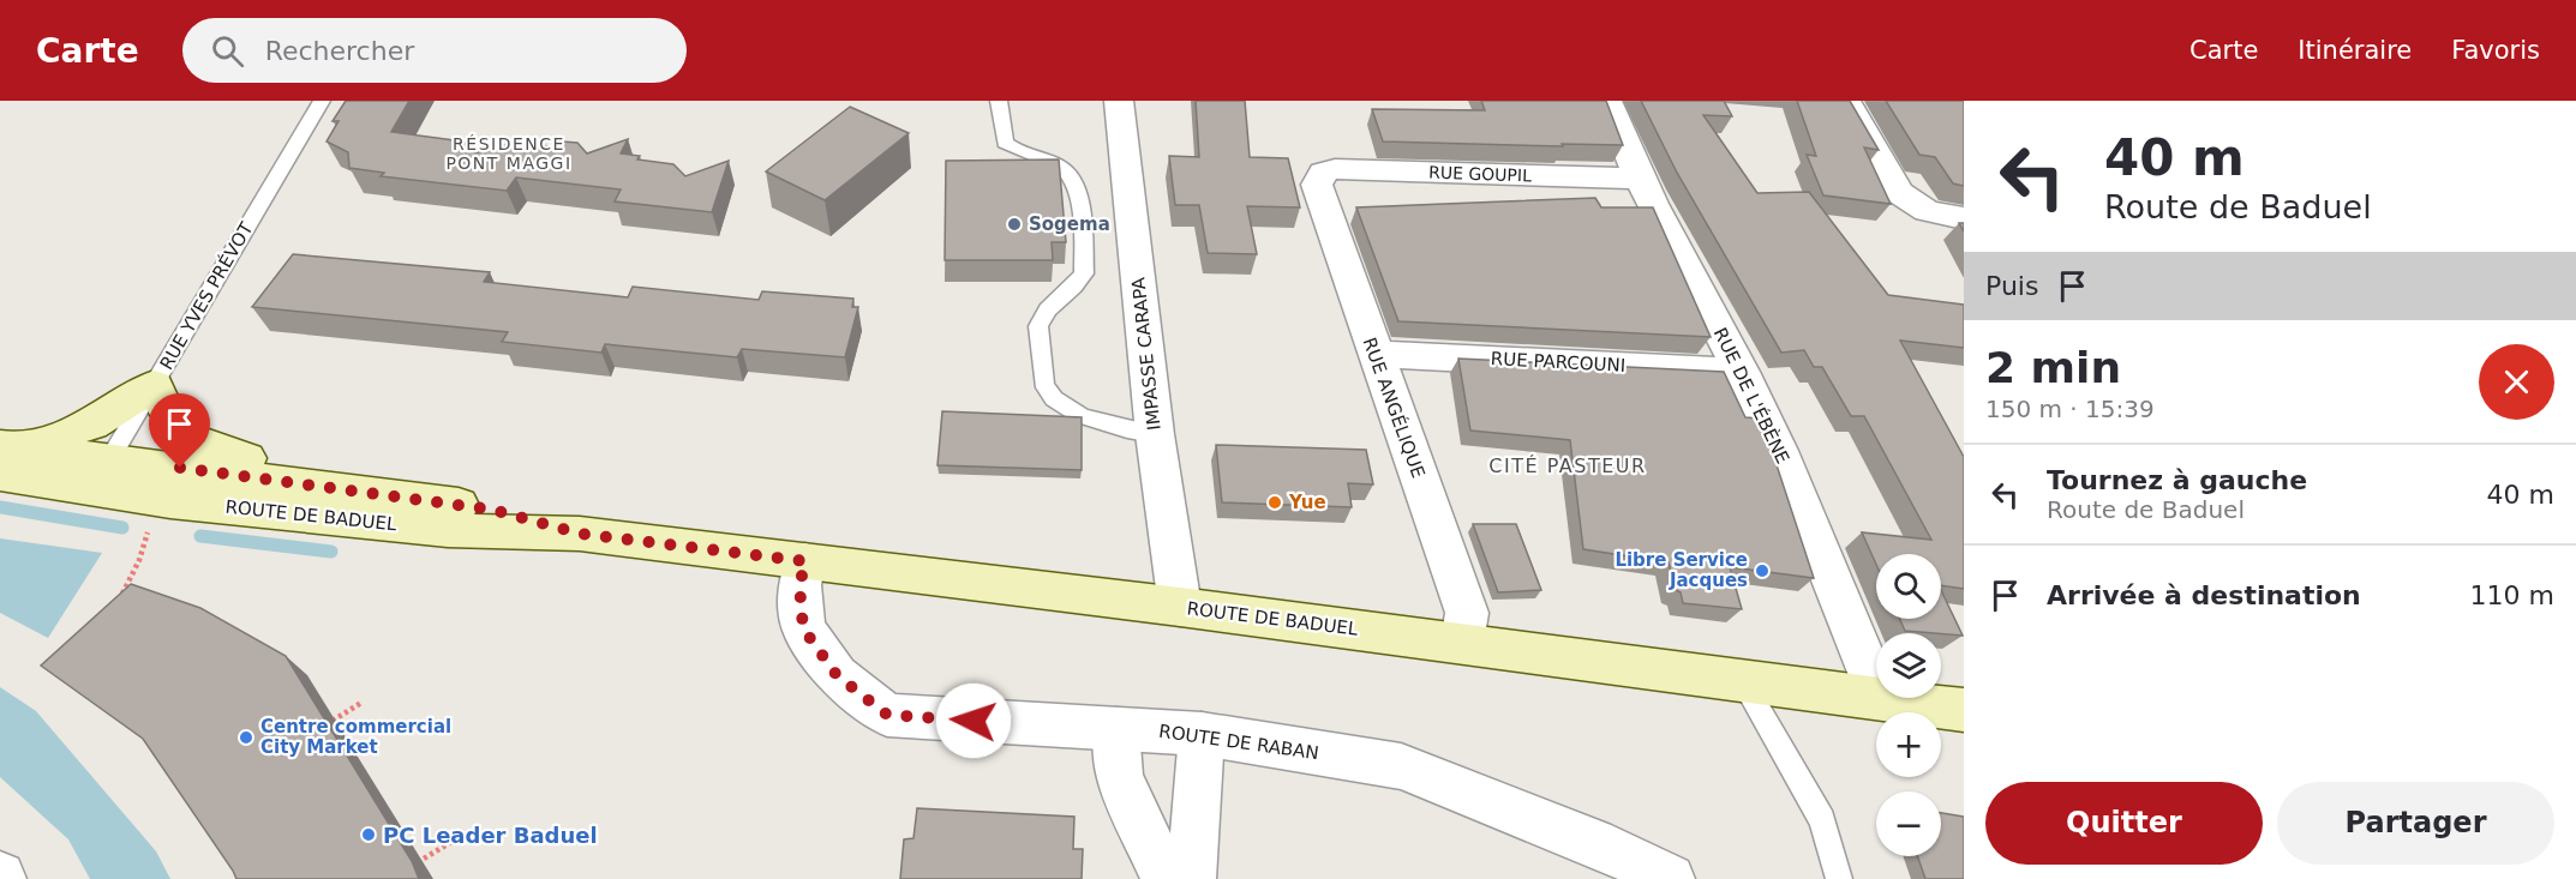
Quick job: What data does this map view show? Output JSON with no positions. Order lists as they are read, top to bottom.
{
  "streets": {
    "main road": ["ROUTE DE BADUEL"],
    "street": [
      "RUE GOUPIL",
      "IMPASSE CARAPA",
      "RUE PARCOUNI",
      "RUE DE L'ÉBÈNE",
      "RUE ANGÉLIQUE",
      "ROUTE DE RABAN"
    ],
    "lane": ["RUE YVES PRÉVOT"]
  },
  "crossings": [
    ["RUE GOUPIL", "RUE DE L'ÉBÈNE"],
    ["RUE GOUPIL", "RUE ANGÉLIQUE"],
    ["RUE YVES PRÉVOT", "ROUTE DE BADUEL"],
    ["IMPASSE CARAPA", "ROUTE DE BADUEL"],
    ["RUE PARCOUNI", "RUE DE L'ÉBÈNE"],
    ["RUE PARCOUNI", "RUE ANGÉLIQUE"],
    ["RUE ANGÉLIQUE", "ROUTE DE BADUEL"],
    ["ROUTE DE BADUEL", "ROUTE DE RABAN"]
  ],
  "districts": ["RÉSIDENCE PONT MAGGI", "CITÉ PASTEUR"],
  "places": [
    "Sogema",
    "Yue",
    "Libre Service Jacques",
    "Centre commercial City Market",
    "PC Leader Baduel"
  ],
  "page": {
    "header": "Carte",
    "search": "Rechercher",
    "nav": ["Carte", "Itinéraire", "Favoris"],
    "turn": ["40 m", "Route de Baduel"],
    "then": "Puis",
    "heading": ["2 min", "150 m · 15:39"],
    "list": [
      {
        "name": "Tournez à gauche",
        "note": "Route de Baduel",
        "value": "40 m"
      },
      {
        "name": "Arrivée à destination",
        "value": "110 m"
      }
    ],
    "map_buttons": ["+", "−"],
    "buttons": ["Quitter", "Partager"]
  }
}
